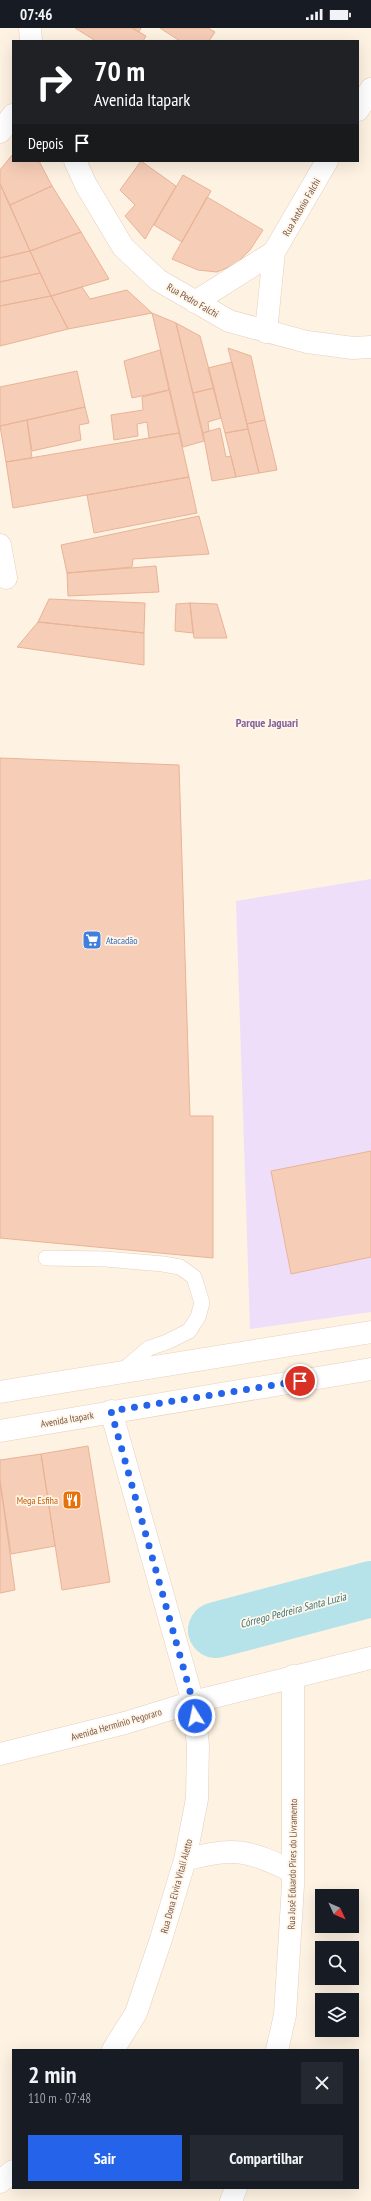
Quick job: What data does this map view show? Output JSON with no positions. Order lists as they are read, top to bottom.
{
  "streets": {
    "street": [
      "Rua Antônio Falchi",
      "Rua Pedro Falchi",
      "Avenida Itapark",
      "Avenida Hermínio Pegoraro",
      "Rua José Eduardo Pires do Livramento",
      "Rua Dona Elvira Vitali Aletto"
    ]
  },
  "crossings": [
    ["Rua Antônio Falchi", "Rua Pedro Falchi"],
    ["Avenida Itapark", "Rua Dona Elvira Vitali Aletto"],
    ["Avenida Hermínio Pegoraro", "Rua José Eduardo Pires do Livramento"],
    ["Avenida Hermínio Pegoraro", "Rua Dona Elvira Vitali Aletto"]
  ],
  "districts": ["Parque Jaguari"],
  "water": ["Córrego Pedreira Santa Luzia"],
  "places": {
    "supermarket": ["Atacadão"],
    "restaurant": ["Mega Esfiha"]
  },
  "north": "bottom right",
  "page": {
    "status": "07:46",
    "turn": ["70 m", "Avenida Itapark"],
    "then": "Depois",
    "heading": ["2 min", "110 m · 07:48"],
    "buttons": ["Sair", "Compartilhar"]
  }
}
